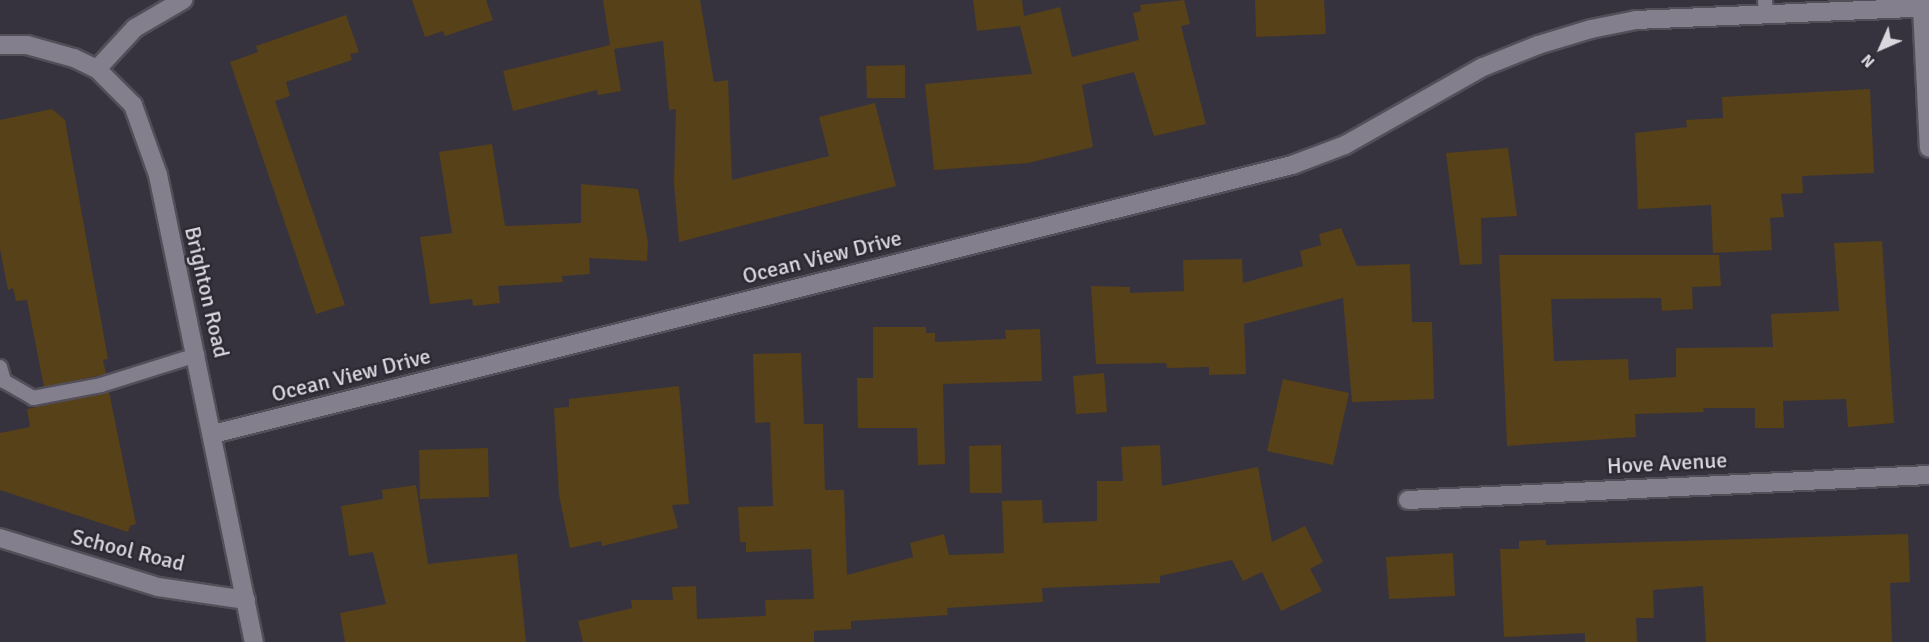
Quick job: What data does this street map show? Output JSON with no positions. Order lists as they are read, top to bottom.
{
  "streets": {
    "street": [
      "Ocean View Drive",
      "Brighton Road",
      "Hove Avenue",
      "School Road"
    ]
  },
  "crossings": [
    ["Ocean View Drive", "Brighton Road"],
    ["Brighton Road", "School Road"]
  ],
  "north": "bottom left"
}
